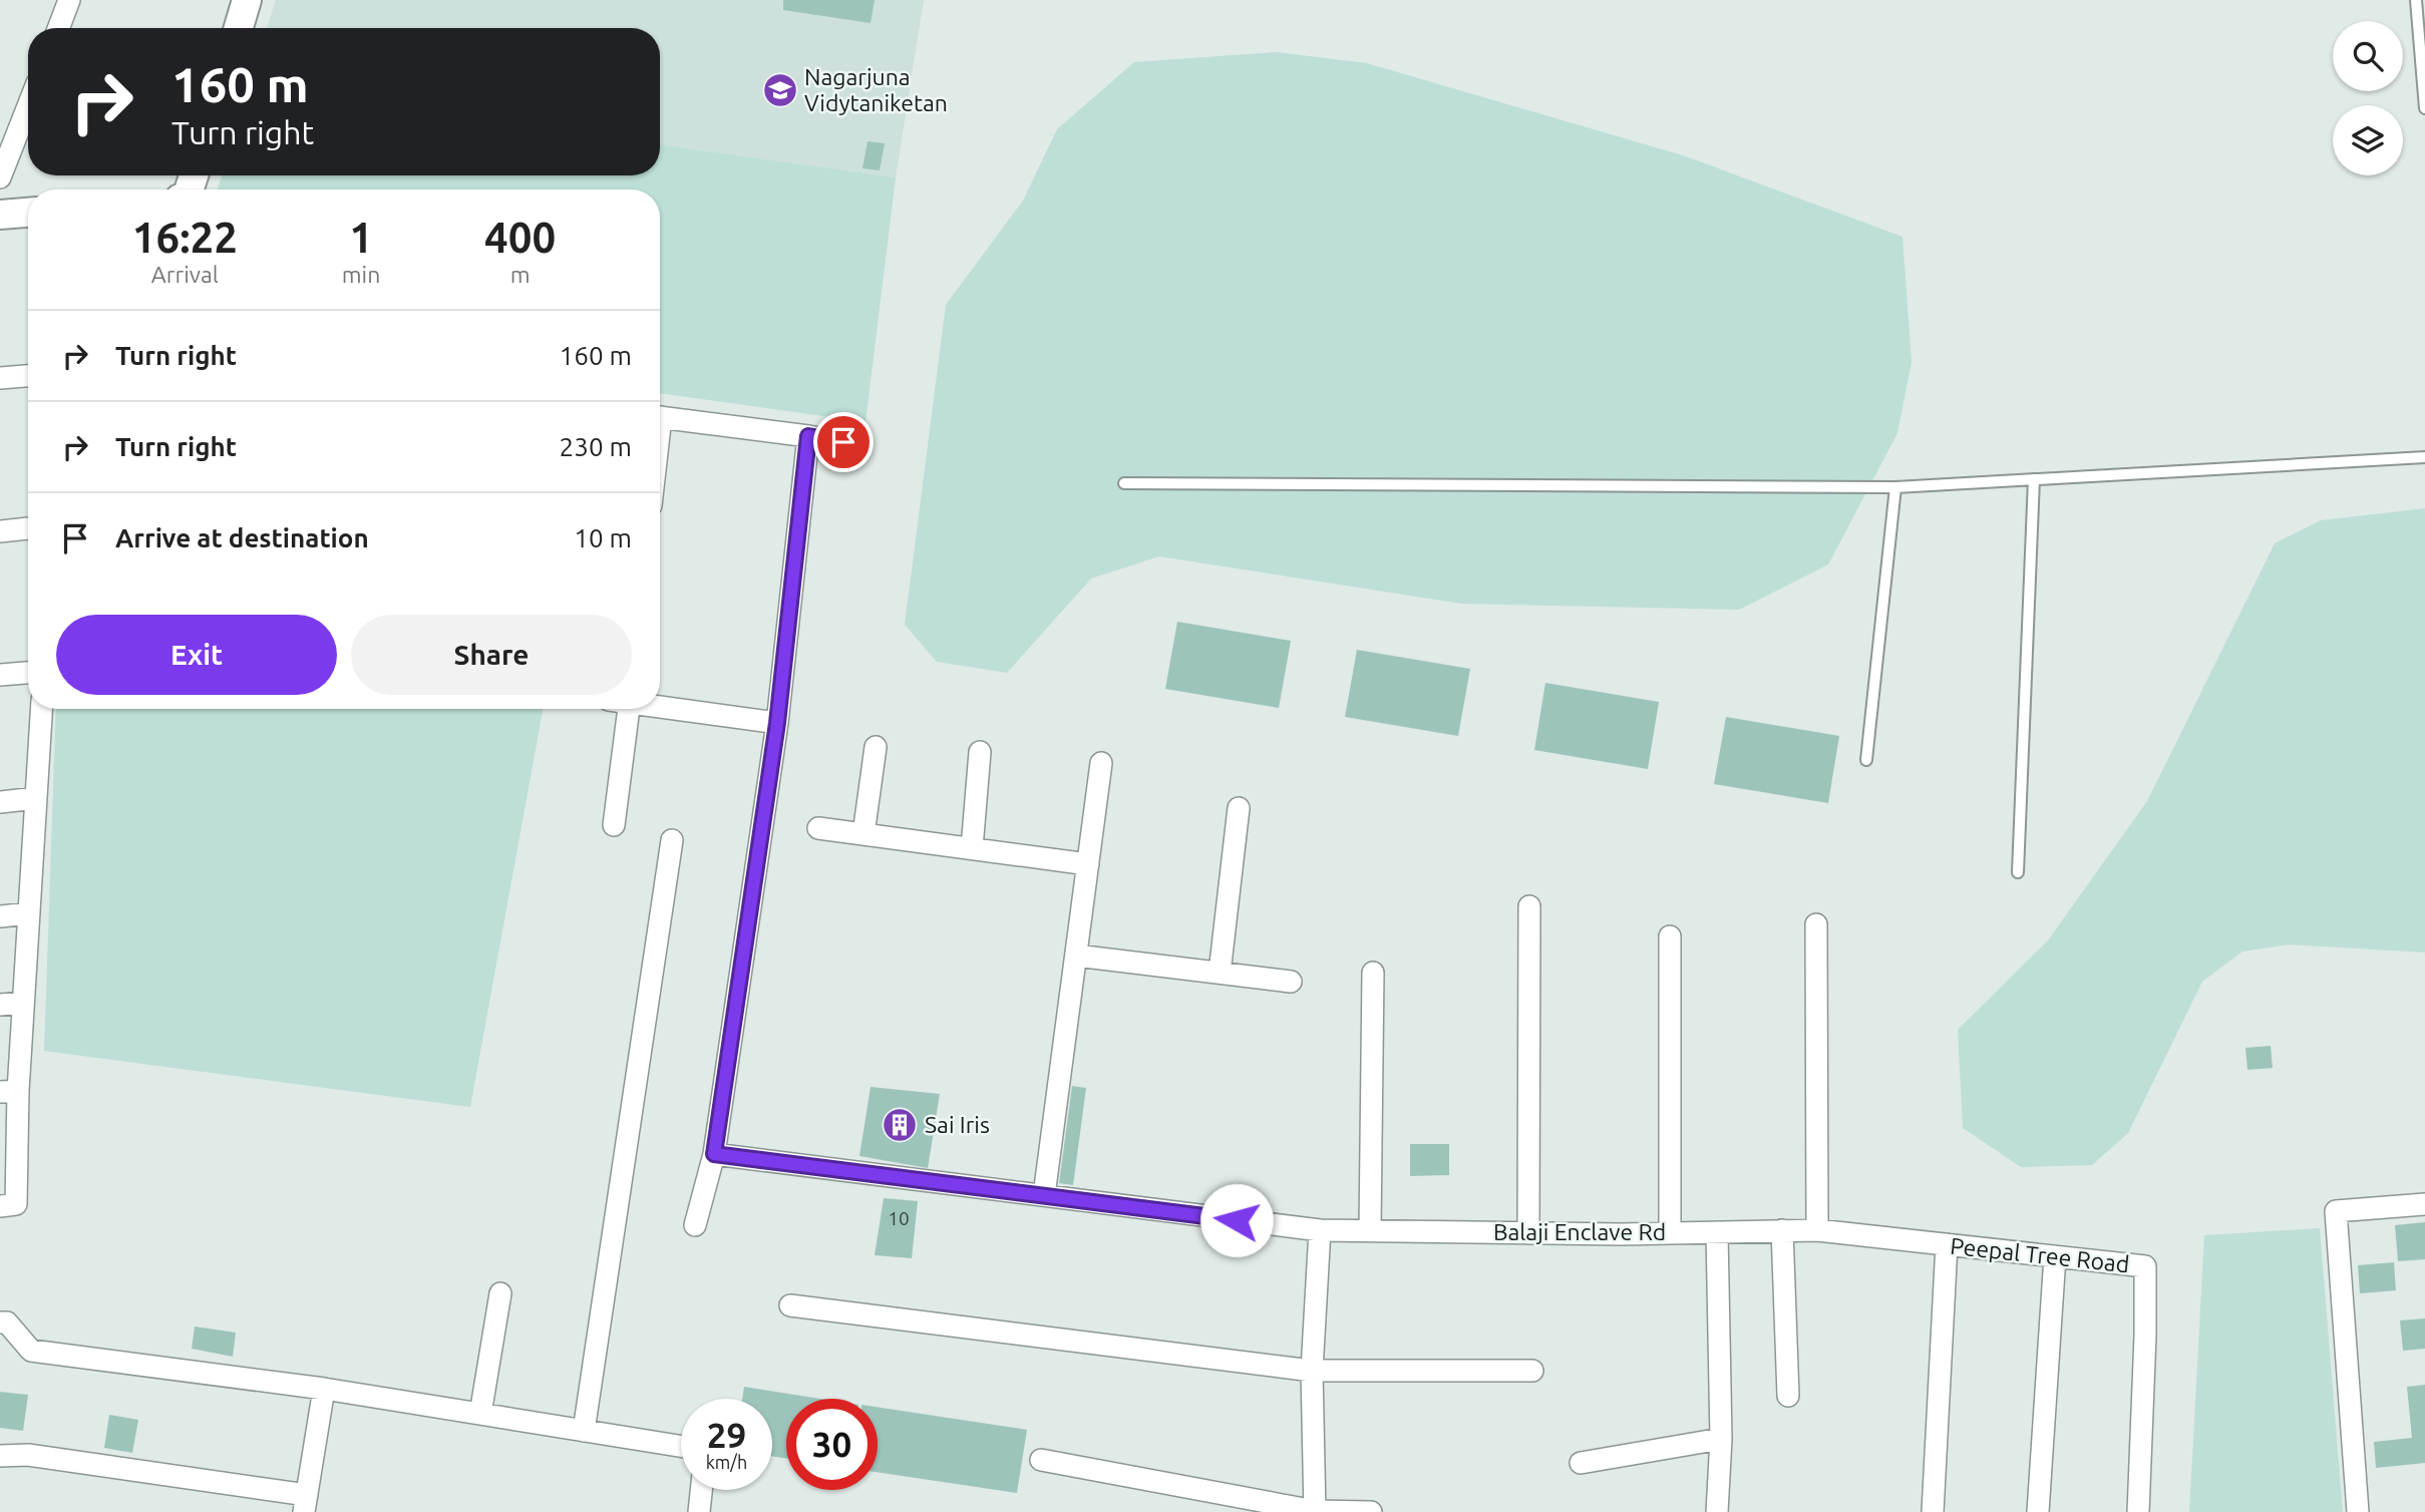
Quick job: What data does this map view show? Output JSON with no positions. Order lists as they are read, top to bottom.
{
  "streets": {
    "street": ["Balaji Enclave Rd", "Peepal Tree Road"]
  },
  "crossings": [
    ["Balaji Enclave Rd", "Peepal Tree Road"]
  ],
  "places": {
    "school or university": ["Nagarjuna Vidytaniketan"],
    "building": ["Sai Iris"]
  },
  "house_numbers": ["10"],
  "page": {
    "turn": ["160 m", "Turn right"],
    "eta": [
      "16:22",
      "Arrival",
      "1",
      "min",
      "400",
      "m"
    ],
    "list": [
      {
        "name": "Turn right",
        "value": "160 m"
      },
      {
        "name": "Turn right",
        "value": "230 m"
      },
      {
        "name": "Arrive at destination",
        "value": "10 m"
      }
    ],
    "buttons": ["Exit", "Share"],
    "speed": "29 km/h",
    "limit": "30"
  }
}
